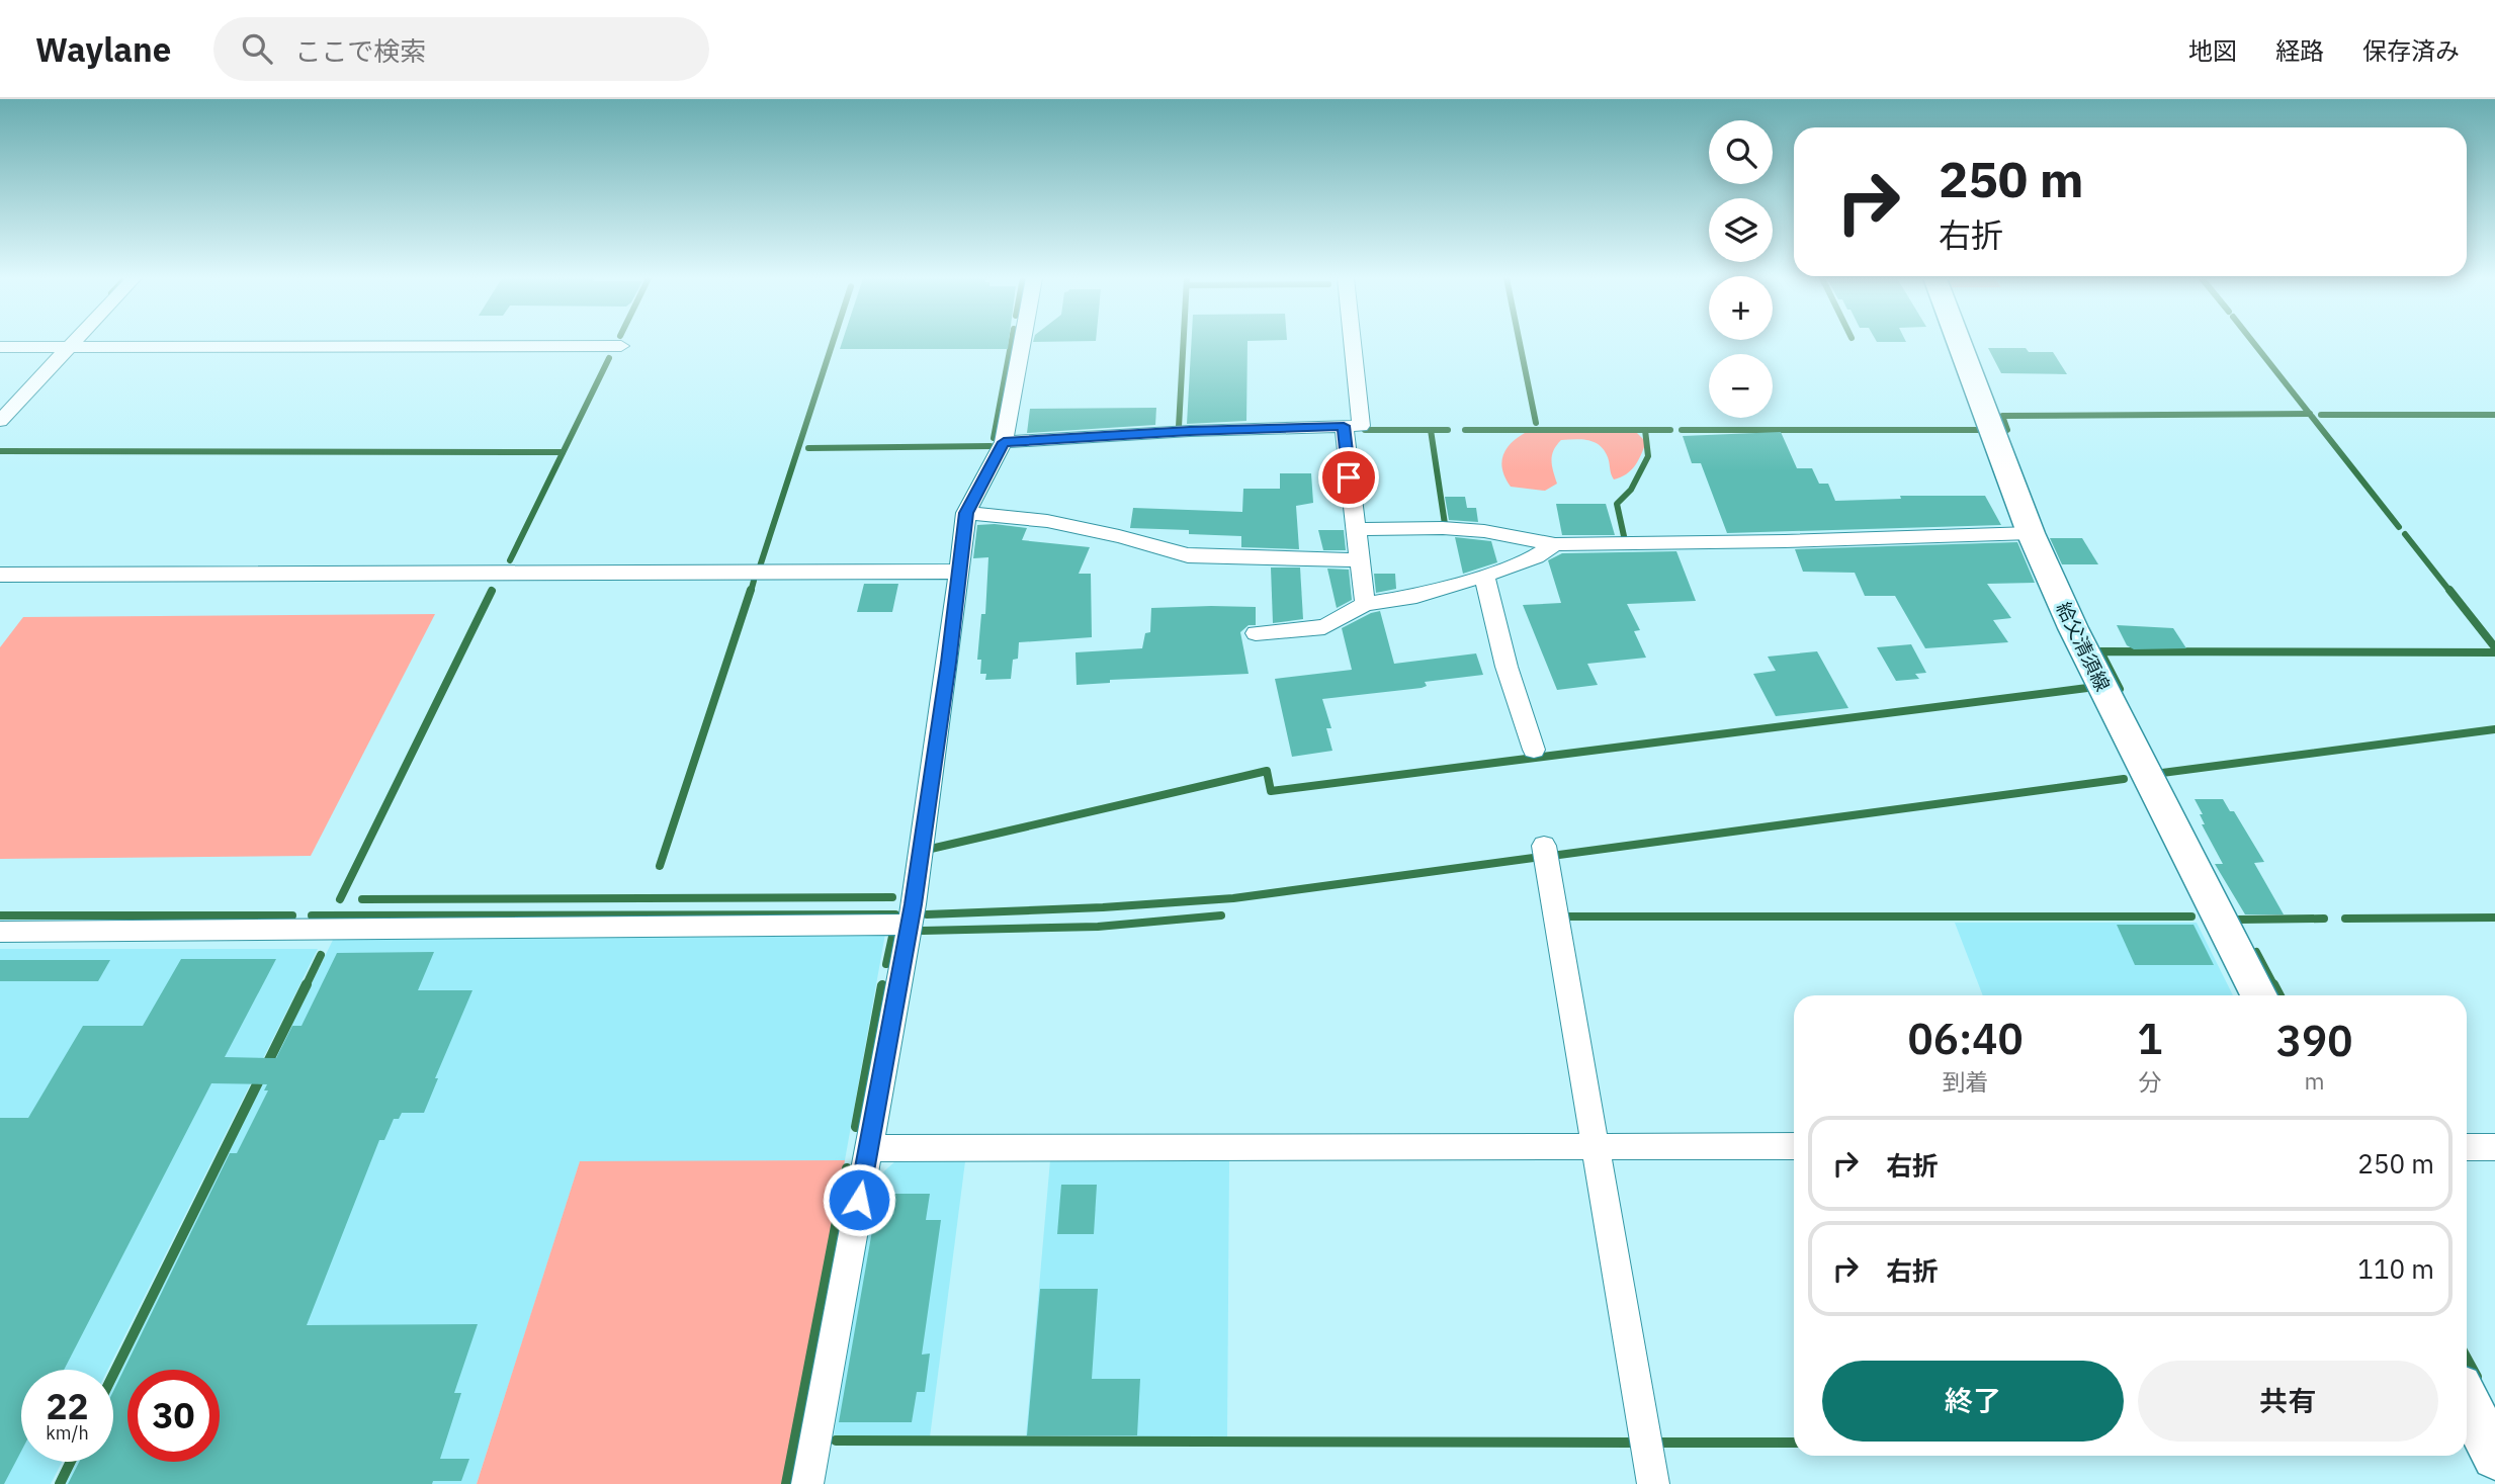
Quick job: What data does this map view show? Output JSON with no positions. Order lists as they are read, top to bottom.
{
  "streets": {
    "main road": ["給父清須線"]
  },
  "page": {
    "header": "Waylane",
    "search": "ここで検索",
    "nav": ["地図", "経路", "保存済み"],
    "map_buttons": ["+", "−"],
    "turn": ["250 m", "右折"],
    "eta": [
      "06:40",
      "到着",
      "1",
      "分",
      "390",
      "m"
    ],
    "list": [
      {
        "name": "右折",
        "value": "250 m"
      },
      {
        "name": "右折",
        "value": "110 m"
      }
    ],
    "buttons": ["終了", "共有"],
    "speed": "22 km/h",
    "limit": "30"
  }
}
